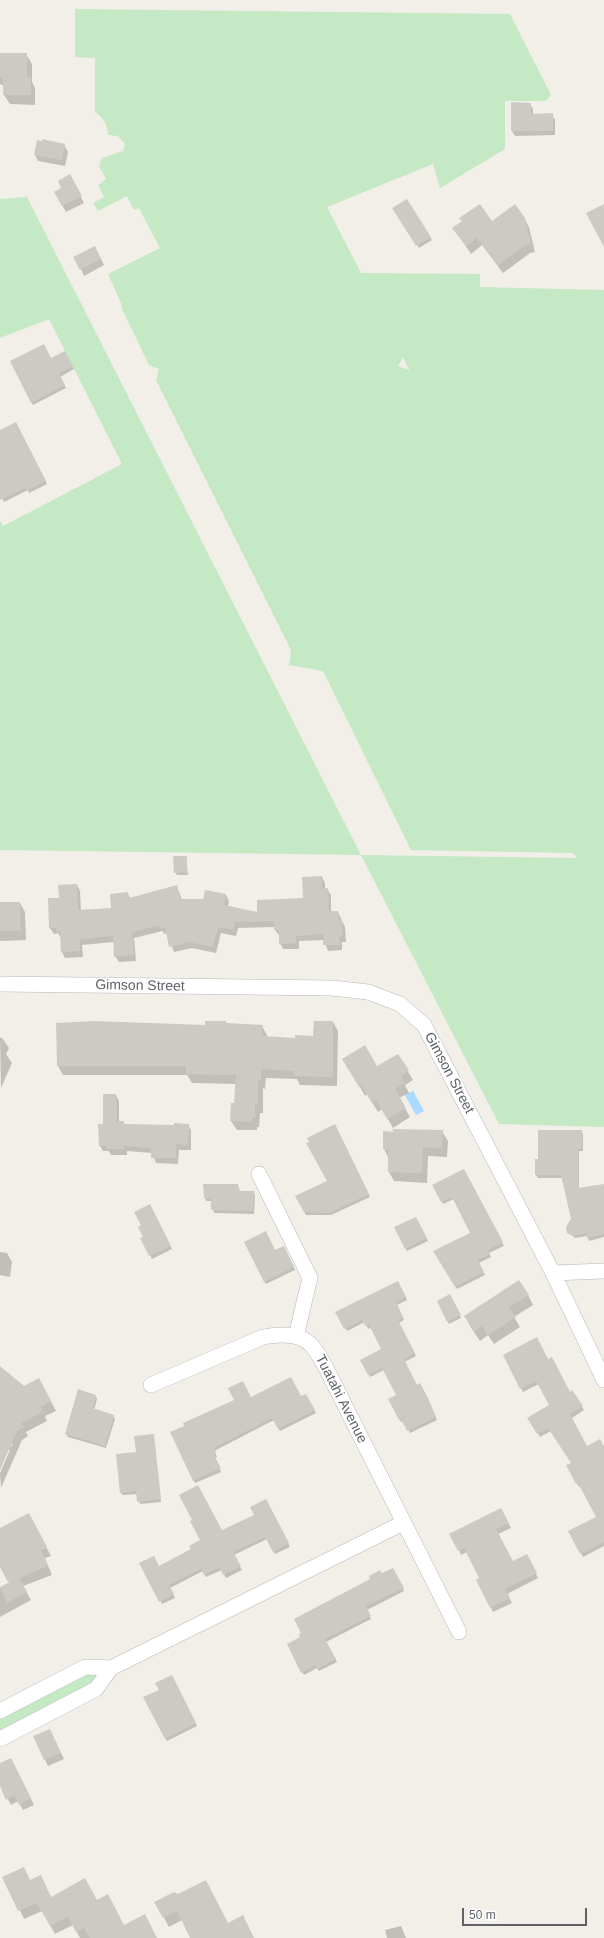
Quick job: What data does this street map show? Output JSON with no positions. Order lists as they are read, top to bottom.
{
  "streets": {
    "street": ["Gimson Street", "Tuatahi Avenue"]
  },
  "scale_bar": "50 m"
}
